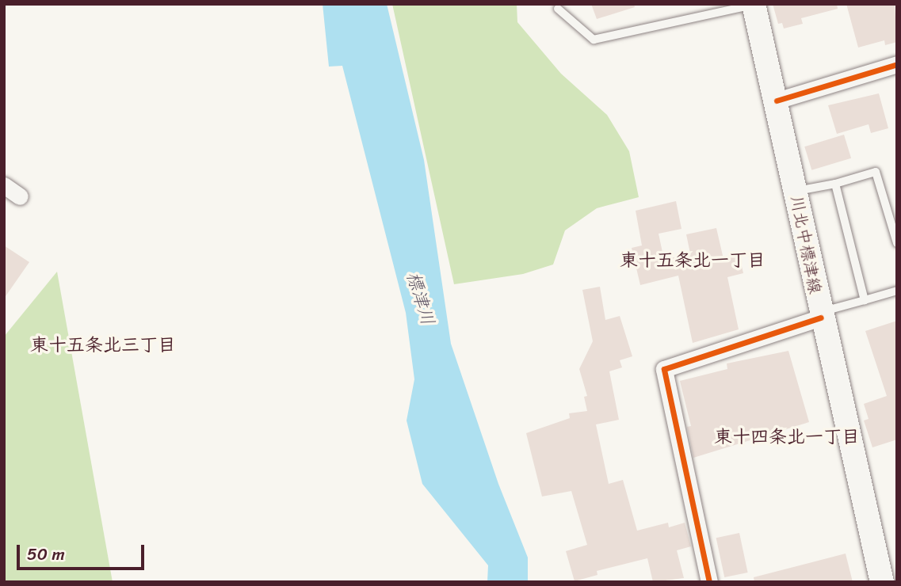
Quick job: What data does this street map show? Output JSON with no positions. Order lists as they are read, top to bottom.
{
  "streets": {
    "main road": ["川北中標津線"]
  },
  "districts": ["東十五条北一丁目", "東十五条北三丁目", "東十四条北一丁目"],
  "water": ["標津川"],
  "scale_bar": "50 m"
}
